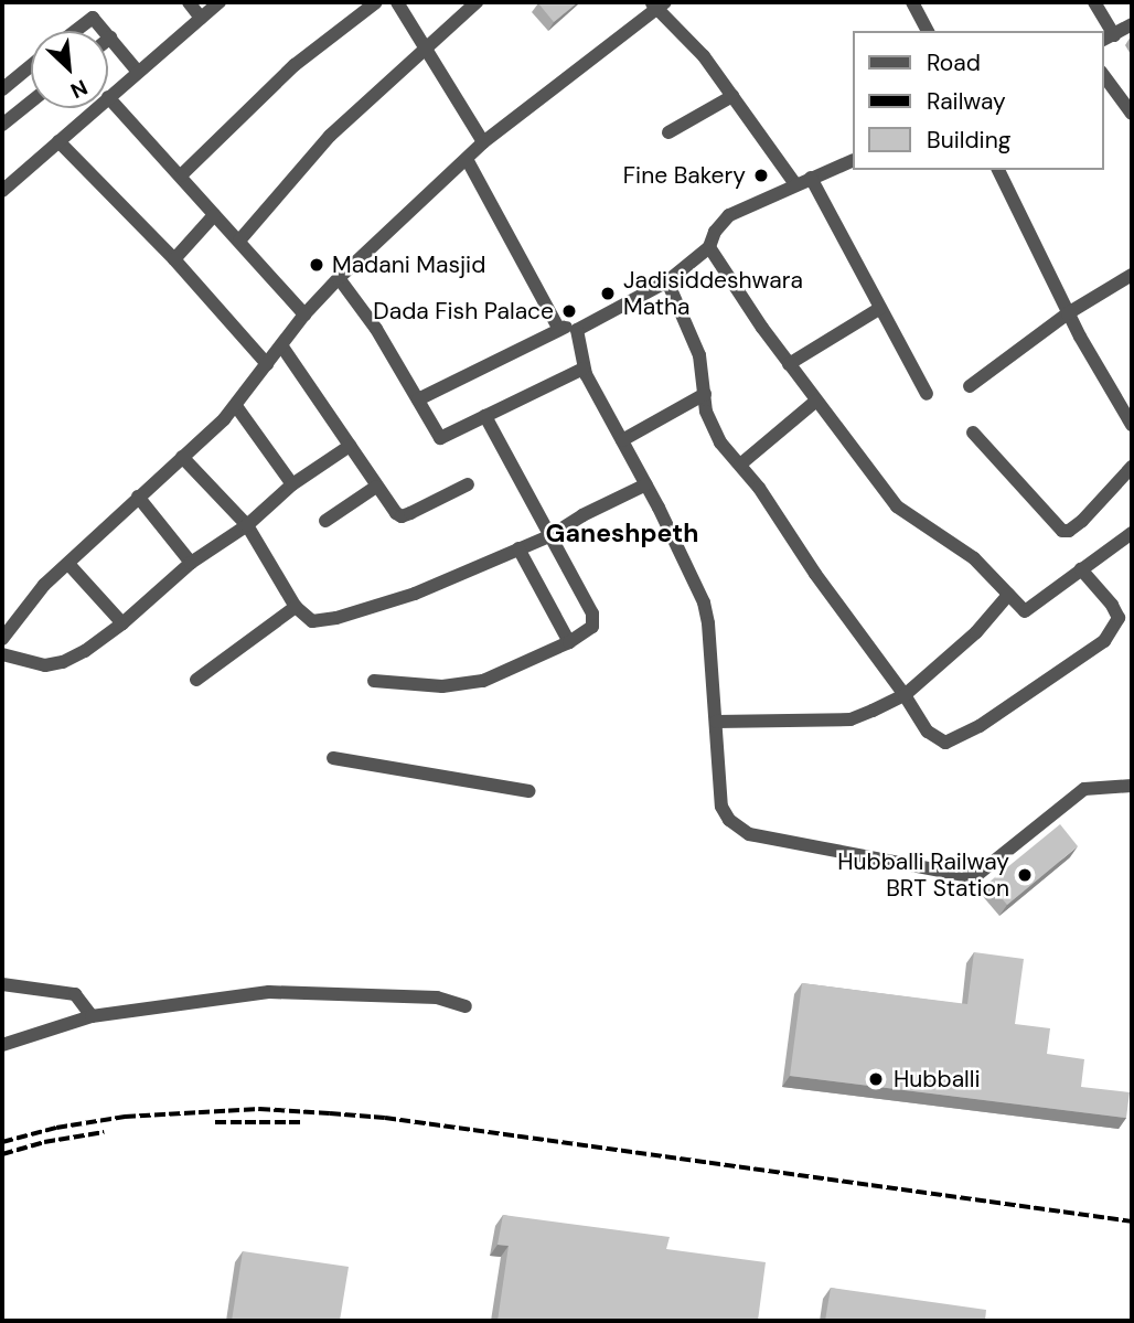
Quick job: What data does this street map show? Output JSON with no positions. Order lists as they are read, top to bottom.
{
  "districts": ["Ganeshpeth"],
  "places": [
    "Fine Bakery",
    "Madani Masjid",
    "Jadisiddeshwara Matha",
    "Dada Fish Palace",
    "Hubballi Railway BRT Station",
    "Hubballi"
  ],
  "legend": ["Road", "Railway", "Building"],
  "north": "bottom right"
}
